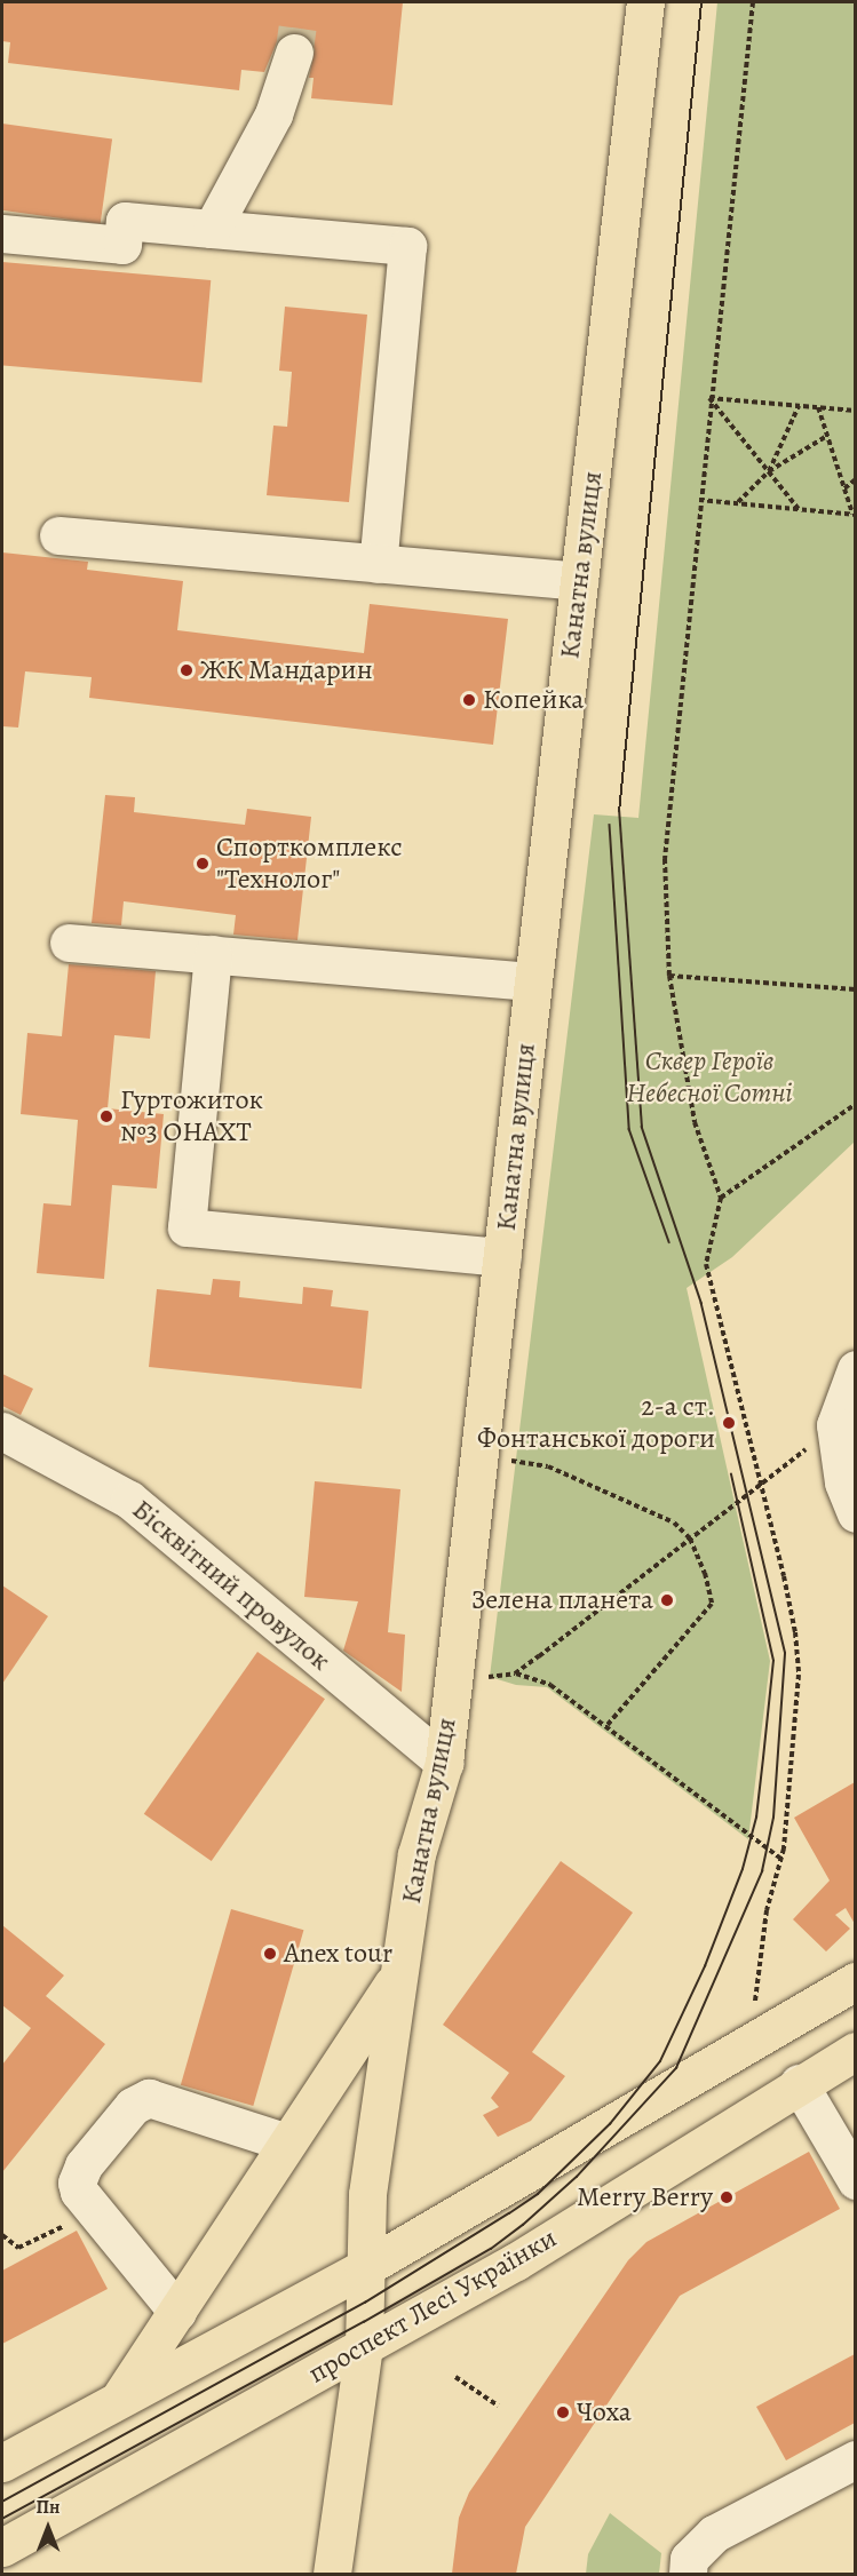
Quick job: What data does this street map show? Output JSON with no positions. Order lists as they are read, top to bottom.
{
  "streets": {
    "main road": ["Канатна вулиця", "проспект Лесі Українки"],
    "street": ["Бісквітний провулок"]
  },
  "crossings": [
    ["Канатна вулиця", "Бісквітний провулок"],
    ["Канатна вулиця", "проспект Лесі Українки"]
  ],
  "parks": ["Сквер Героїв Небесної Сотні"],
  "places": [
    "ЖК Мандарин",
    "Копейка",
    "Спорткомплекс \"Технолог\"",
    "Гуртожиток №3 ОНАХТ",
    "2-а ст. Фонтанської дороги",
    "Зелена планета",
    "Anex tour",
    "Merry Berry",
    "Чоха"
  ],
  "north": "top"
}
